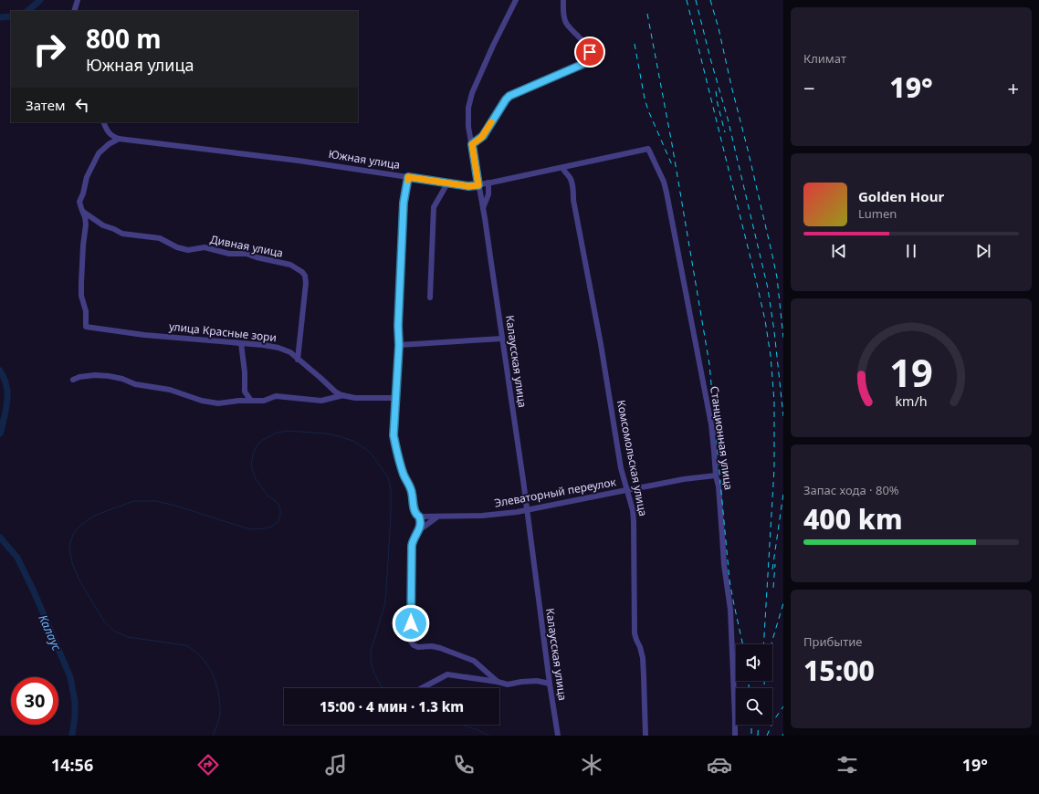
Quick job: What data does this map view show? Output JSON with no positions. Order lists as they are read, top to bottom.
{
  "streets": {
    "street": [
      "Южная улица",
      "Дивная улица",
      "улица Красные зори",
      "Калаусская улица",
      "Станционная улица",
      "Комсомольская улица",
      "Элеваторный переулок"
    ]
  },
  "crossings": [
    ["Южная улица", "Калаусская улица"],
    ["Южная улица", "Станционная улица"],
    ["Южная улица", "Комсомольская улица"],
    ["Дивная улица", "улица Красные зори"],
    ["Калаусская улица", "Элеваторный переулок"],
    ["Станционная улица", "Элеваторный переулок"],
    ["Комсомольская улица", "Элеваторный переулок"]
  ],
  "water": ["Калаус"],
  "page": {
    "tile": [
      "Климат",
      ["Запас хода · 80%", "400 km"],
      ["Прибытие", "15:00"]
    ],
    "turn": ["800 m", "Южная улица"],
    "heat": ["−", "19°", "+"],
    "then": "Затем",
    "song": ["Golden Hour", "Lumen"],
    "limit": "30",
    "trip": "15:00 · 4 мин · 1.3 km",
    "tabs": ["14:56", "19°"],
    "gauge": ["19", "km/h"]
  }
}
